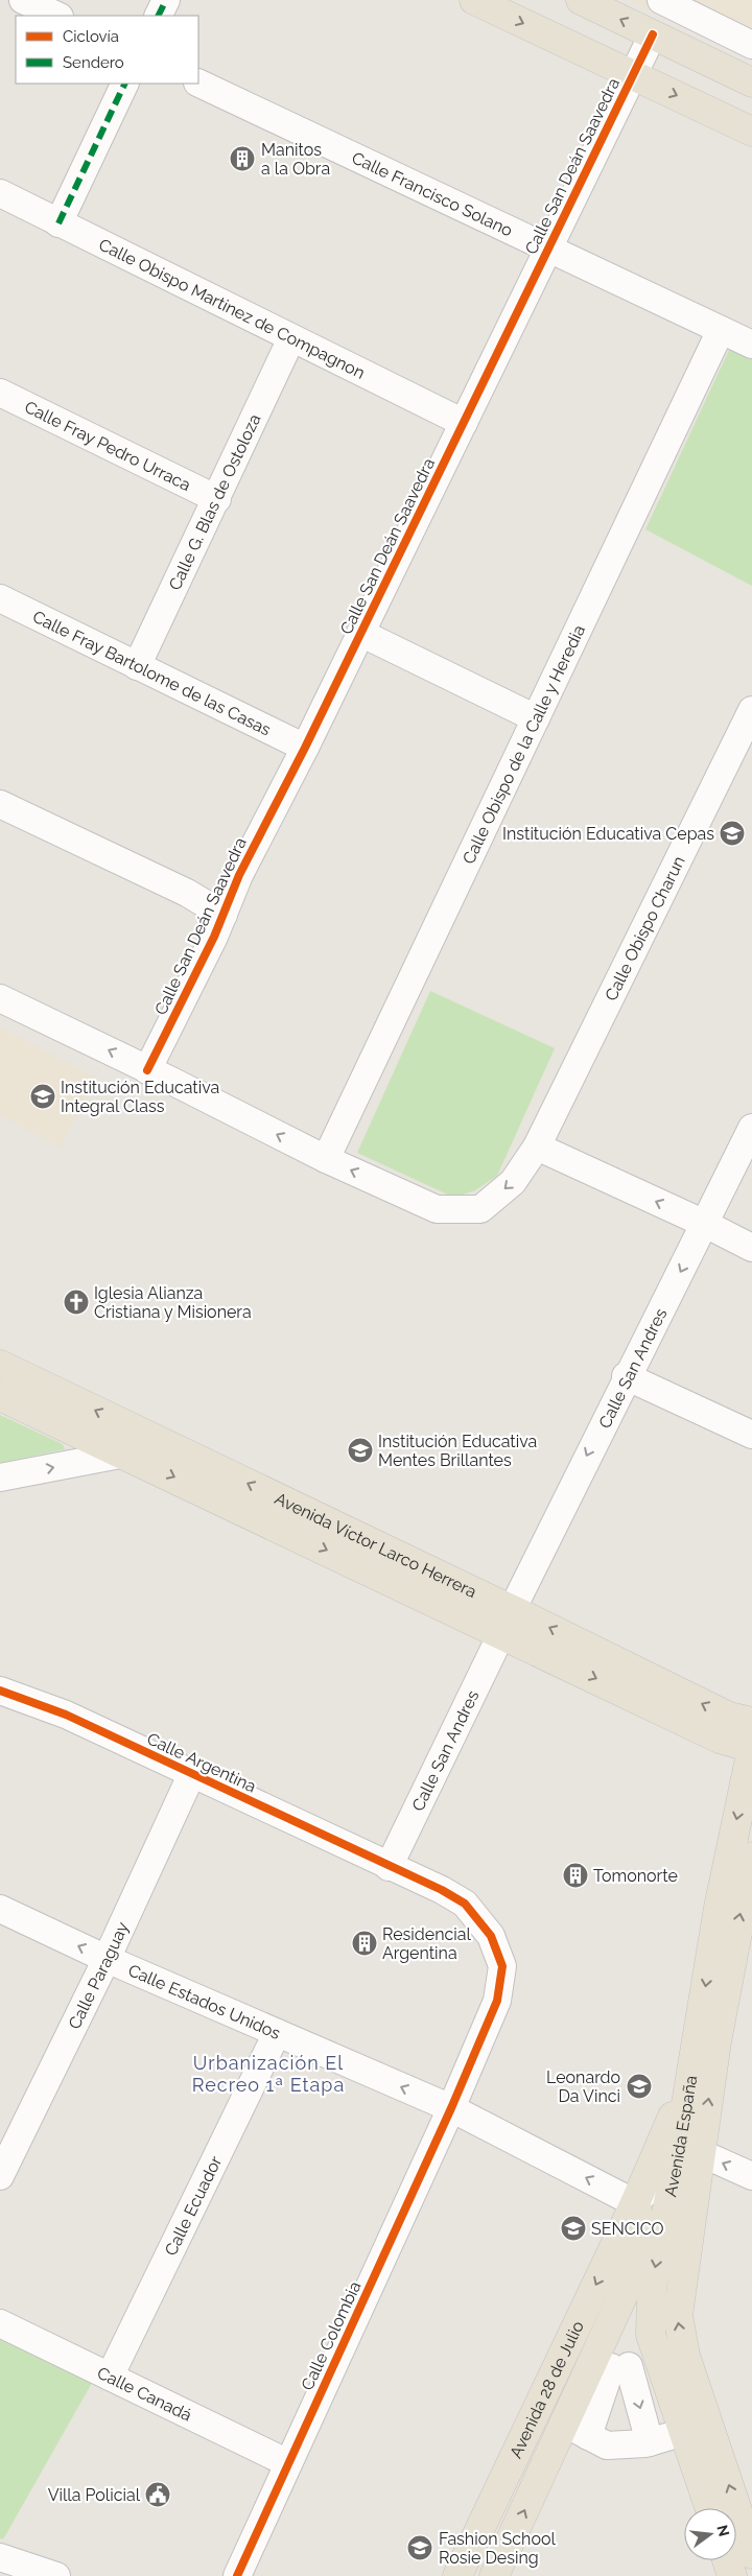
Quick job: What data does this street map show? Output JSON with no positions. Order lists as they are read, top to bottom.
{
  "streets": {
    "main road": ["Avenida Víctor Larco Herrera", "Avenida España", "Avenida 28 de Julio"],
    "street": [
      "Calle San Deán Saavedra",
      "Calle Francisco Solano",
      "Calle Obispo Martinez de Compagnon",
      "Calle Fray Pedro Urraca",
      "Calle G. Blas de Ostoloza",
      "Calle Fray Bartolome de las Casas",
      "Calle Obispo de la Calle y Heredia",
      "Calle Obispo Charun",
      "Calle San Andres",
      "Calle Argentina",
      "Calle Paraguay",
      "Calle Estados Unidos",
      "Calle Ecuador",
      "Calle Colombia",
      "Calle Canadá"
    ]
  },
  "crossings": [
    ["Calle San Deán Saavedra", "Calle Francisco Solano"],
    ["Calle San Deán Saavedra", "Calle Obispo Martinez de Compagnon"],
    ["Calle San Deán Saavedra", "Calle Fray Bartolome de las Casas"],
    ["Calle San Deán Saavedra", "Calle Obispo Charun"],
    ["Calle Francisco Solano", "Calle Obispo de la Calle y Heredia"],
    ["Calle Obispo Martinez de Compagnon", "Calle G. Blas de Ostoloza"],
    ["Calle Fray Pedro Urraca", "Calle G. Blas de Ostoloza"],
    ["Calle G. Blas de Ostoloza", "Calle Fray Bartolome de las Casas"],
    ["Calle Obispo de la Calle y Heredia", "Calle Obispo Charun"],
    ["Calle San Andres", "Avenida Víctor Larco Herrera"],
    ["Calle San Andres", "Calle Argentina"],
    ["Avenida Víctor Larco Herrera", "Avenida España"],
    ["Calle Argentina", "Calle Paraguay"],
    ["Calle Argentina", "Calle Estados Unidos"],
    ["Calle Argentina", "Calle Colombia"],
    ["Calle Paraguay", "Calle Estados Unidos"],
    ["Calle Estados Unidos", "Calle Ecuador"],
    ["Calle Estados Unidos", "Calle Colombia"],
    ["Calle Estados Unidos", "Avenida 28 de Julio"],
    ["Avenida España", "Avenida 28 de Julio"],
    ["Calle Ecuador", "Calle Canadá"],
    ["Calle Colombia", "Calle Canadá"]
  ],
  "one_way": ["Calle San Andres", "Calle Estados Unidos"],
  "districts": ["Urbanización El Recreo 1ª Etapa"],
  "places": {
    "building": ["Manitos a la Obra", "Tomonorte", "Residencial Argentina"],
    "school or university": [
      "Institución Educativa Cepas",
      "Institución Educativa Integral Class",
      "Institución Educativa Mentes Brillantes",
      "Leonardo Da Vinci",
      "SENCICO",
      "Fashion School Rosie Desing"
    ],
    "church": ["Iglesia Alianza Cristiana y Misionera"],
    "public building": ["Villa Policial"]
  },
  "legend": ["Ciclovía", "Sendero"],
  "north": "right"
}
